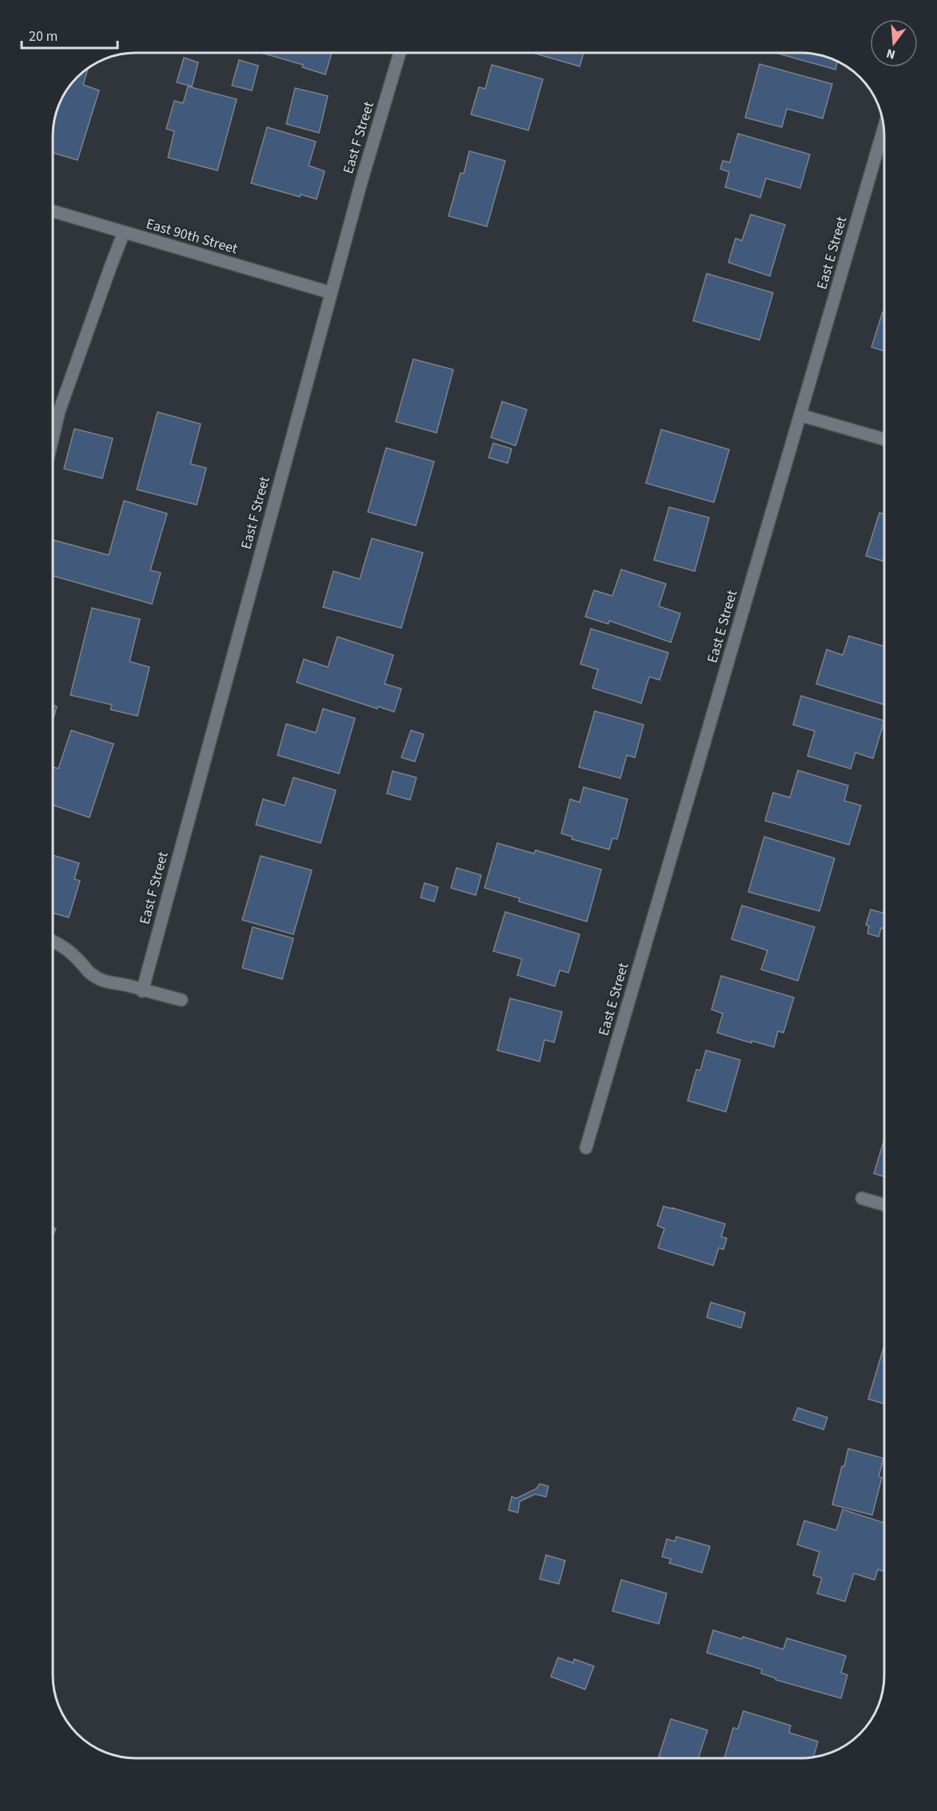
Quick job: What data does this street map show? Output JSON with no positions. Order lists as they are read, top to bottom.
{
  "streets": {
    "street": ["East F Street", "East 90th Street", "East E Street"]
  },
  "crossings": [
    ["East F Street", "East 90th Street"]
  ],
  "scale_bar": "20 m",
  "north": "bottom"
}
